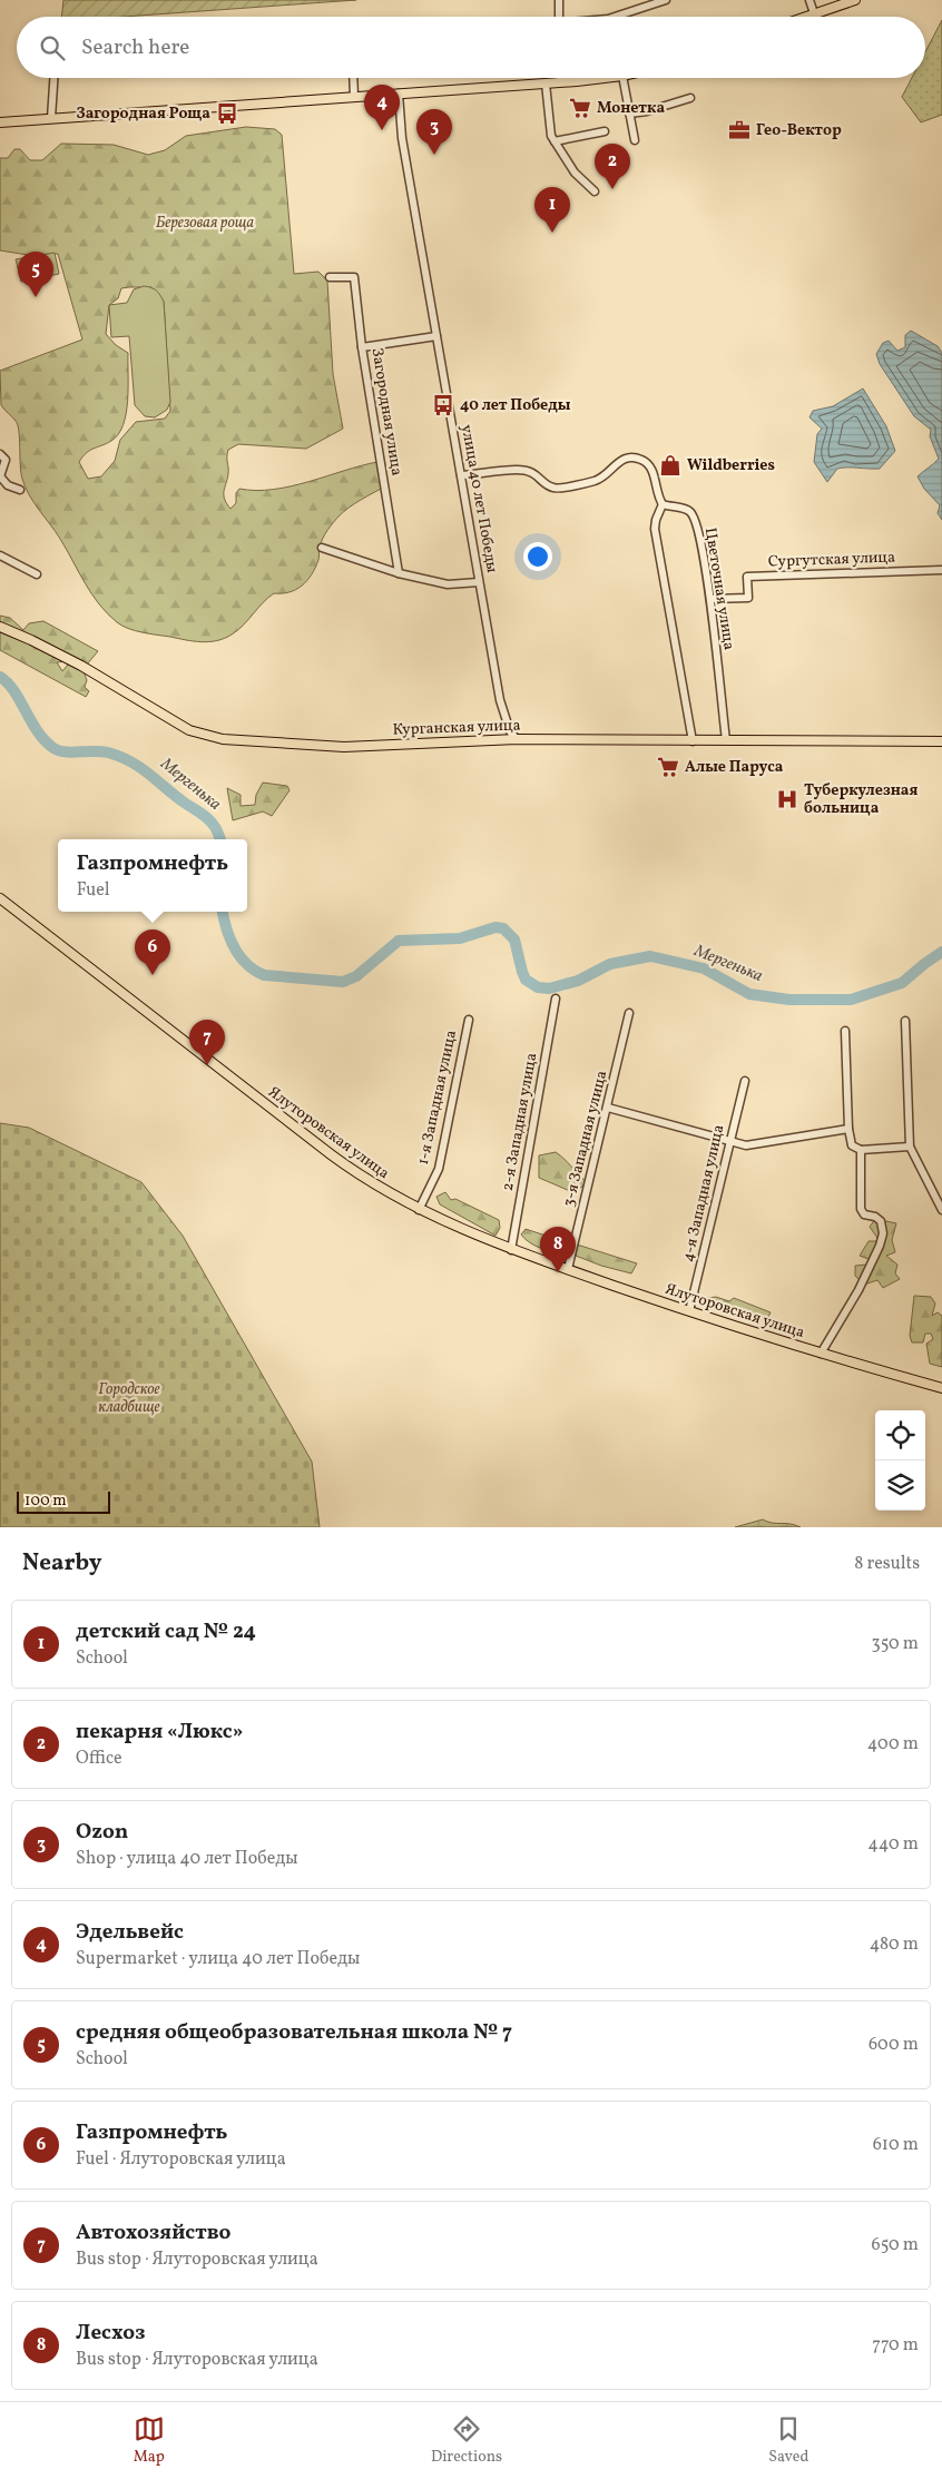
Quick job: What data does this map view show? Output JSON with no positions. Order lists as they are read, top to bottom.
{
  "streets": {
    "main road": ["Курганская улица", "Ялуторовская улица"],
    "street": [
      "Загородная улица",
      "улица 40 лет Победы",
      "Сургутская улица",
      "Цветочная улица",
      "1-я Западная улица",
      "2-я Западная улица",
      "3-я Западная улица",
      "4-я Западная улица"
    ]
  },
  "crossings": [
    ["улица 40 лет Победы", "Курганская улица"],
    ["Сургутская улица", "Цветочная улица"],
    ["Цветочная улица", "Курганская улица"],
    ["1-я Западная улица", "Ялуторовская улица"],
    ["2-я Западная улица", "Ялуторовская улица"],
    ["Ялуторовская улица", "3-я Западная улица"],
    ["Ялуторовская улица", "4-я Западная улица"]
  ],
  "water": ["Мергенька"],
  "parks": ["Березовая роща", "Городское кладбище"],
  "places": {
    "supermarket": ["Монетка", "Алые Паруса"],
    "bus stop": ["Загородная Роща", "40 лет Победы"],
    "office": ["Гео-Вектор"],
    "shop": ["Wildberries"],
    "hospital": ["Туберкулезная больница"]
  },
  "scale_bar": "100 m",
  "page": {
    "search": "Search here",
    "pins": [
      "4",
      "3",
      "2",
      "1",
      "5",
      "6",
      "7",
      "8"
    ],
    "popup": ["Газпромнефть", "Fuel"],
    "scale": "100 m",
    "heading": ["Nearby", "8 results"],
    "list": [
      {
        "mark": "1",
        "name": "детский сад № 24",
        "note": "School",
        "value": "350 m"
      },
      {
        "mark": "2",
        "name": "пекарня «Люкс»",
        "note": "Office",
        "value": "400 m"
      },
      {
        "mark": "3",
        "name": "Ozon",
        "note": "Shop · улица 40 лет Победы",
        "value": "440 m"
      },
      {
        "mark": "4",
        "name": "Эдельвейс",
        "note": "Supermarket · улица 40 лет Победы",
        "value": "480 m"
      },
      {
        "mark": "5",
        "name": "средняя общеобразовательная школа № 7",
        "note": "School",
        "value": "600 m"
      },
      {
        "mark": "6",
        "name": "Газпромнефть",
        "note": "Fuel · Ялуторовская улица",
        "value": "610 m"
      },
      {
        "mark": "7",
        "name": "Автохозяйство",
        "note": "Bus stop · Ялуторовская улица",
        "value": "650 m"
      },
      {
        "mark": "8",
        "name": "Лесхоз",
        "note": "Bus stop · Ялуторовская улица",
        "value": "770 m"
      }
    ],
    "nav": ["Map", "Directions", "Saved"]
  }
}
